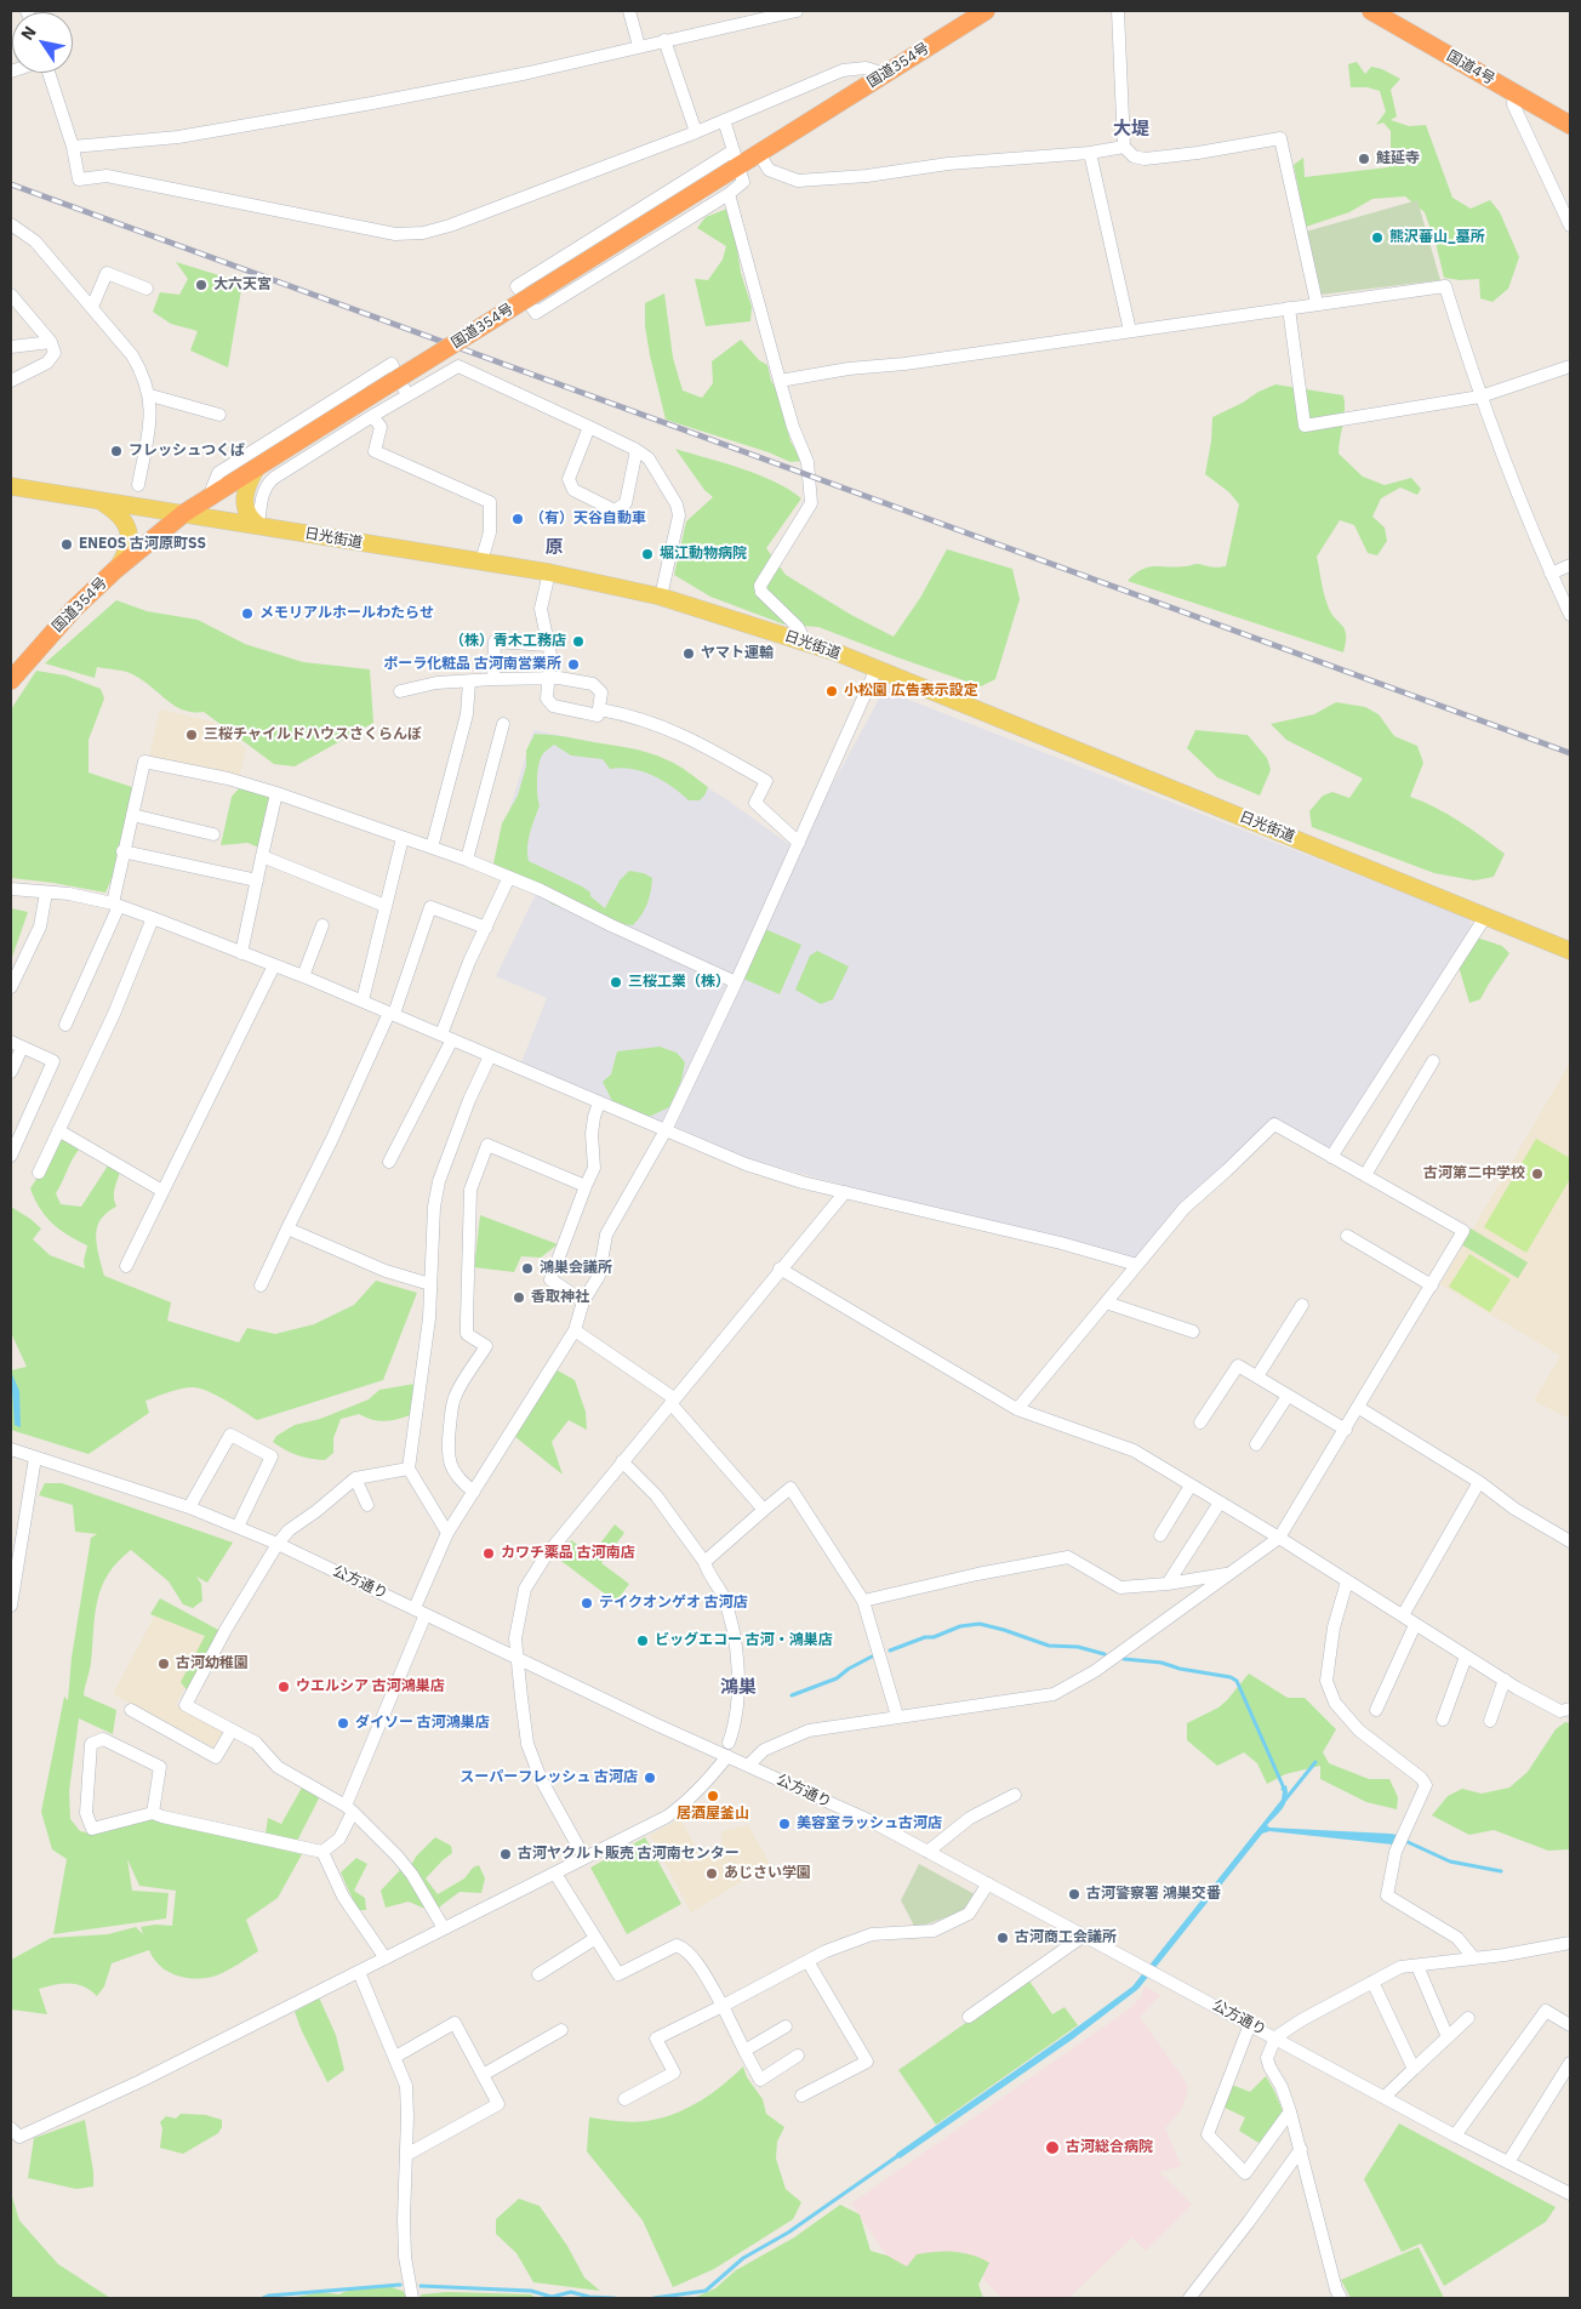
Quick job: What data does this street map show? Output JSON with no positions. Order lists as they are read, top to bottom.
{
  "streets": {
    "highway": ["国道354号", "国道4号"],
    "main road": ["日光街道"],
    "street": ["公方通り"]
  },
  "crossings": [
    ["国道354号", "日光街道"]
  ],
  "districts": ["大堤", "原", "鴻巣"],
  "places": [
    "鮭延寺",
    "熊沢蕃山_墓所",
    "大六天宮",
    "フレッシュつくば",
    "（有）天谷自動車",
    "ENEOS 古河原町SS",
    "堀江動物病院",
    "メモリアルホールわたらせ",
    "（株）青木工務店",
    "ヤマト運輸",
    "ポーラ化粧品 古河南営業所",
    "小松園 広告表示設定",
    "三桜チャイルドハウスさくらんぼ",
    "三桜工業（株）",
    "古河第二中学校",
    "鴻巣会議所",
    "香取神社",
    "カワチ薬品 古河南店",
    "テイクオンゲオ 古河店",
    "ビッグエコー 古河・鴻巣店",
    "古河幼稚園",
    "ウエルシア 古河鴻巣店",
    "ダイソー 古河鴻巣店",
    "スーパーフレッシュ 古河店",
    "居酒屋釜山",
    "美容室ラッシュ古河店",
    "古河ヤクルト販売 古河南センター",
    "あじさい学園",
    "古河警察署 鴻巣交番",
    "古河商工会議所",
    "古河総合病院"
  ],
  "north": "top left"
}
